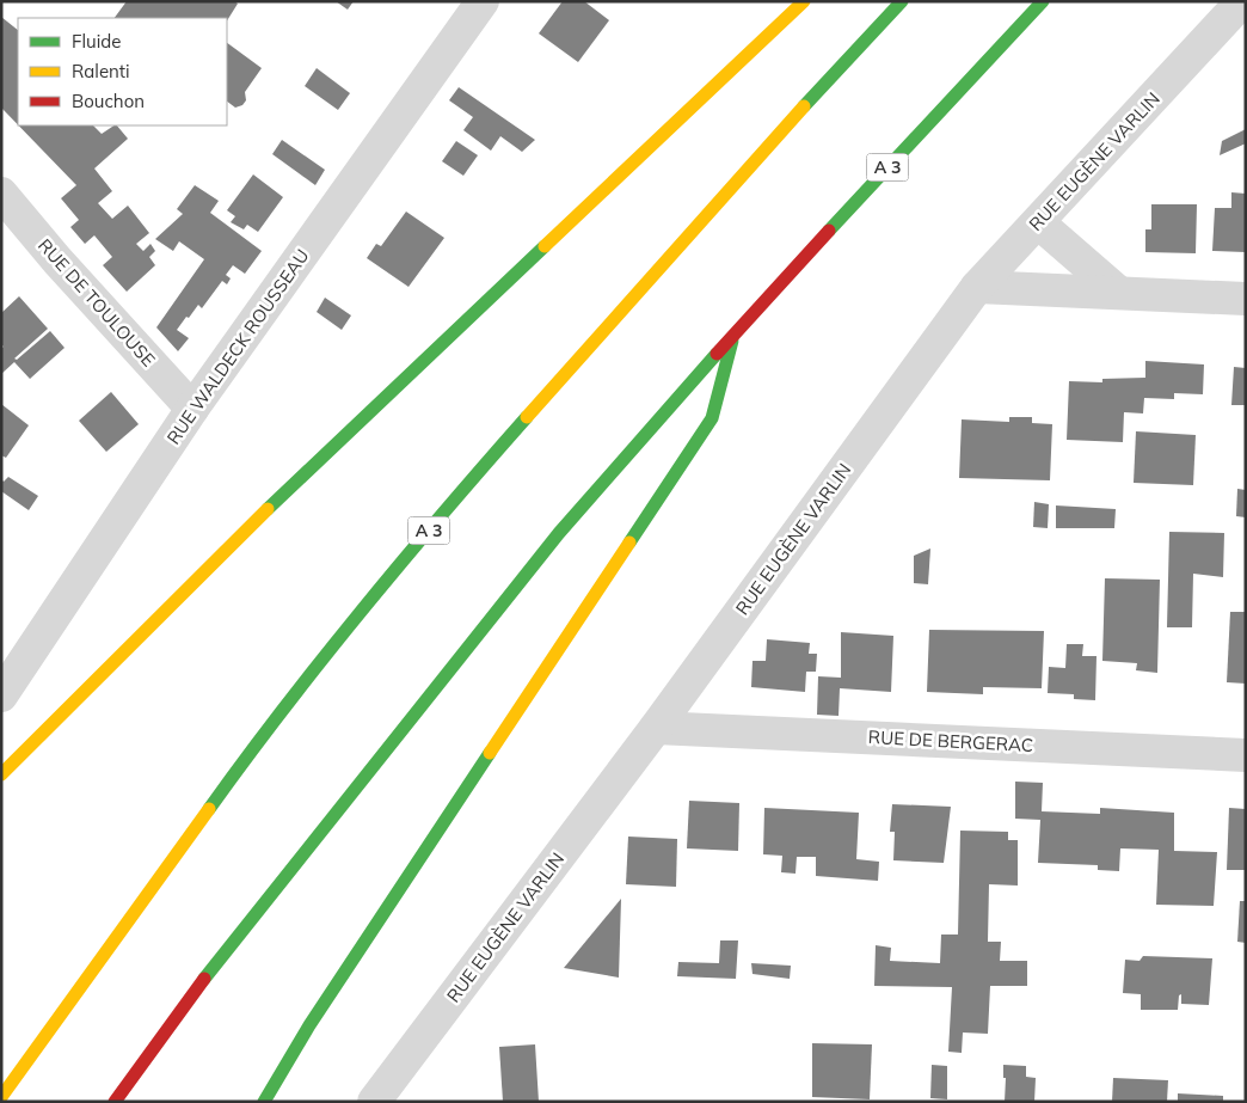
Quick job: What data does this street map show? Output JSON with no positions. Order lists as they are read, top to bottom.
{
  "streets": {
    "highway": ["A 3"],
    "street": [
      "RUE EUGÈNE VARLIN",
      "RUE DE TOULOUSE",
      "RUE WALDECK ROUSSEAU",
      "RUE DE BERGERAC"
    ]
  },
  "crossings": [
    ["RUE EUGÈNE VARLIN", "RUE DE BERGERAC"],
    ["RUE DE TOULOUSE", "RUE WALDECK ROUSSEAU"]
  ],
  "legend": ["Fluide", "Ralenti", "Bouchon"]
}
